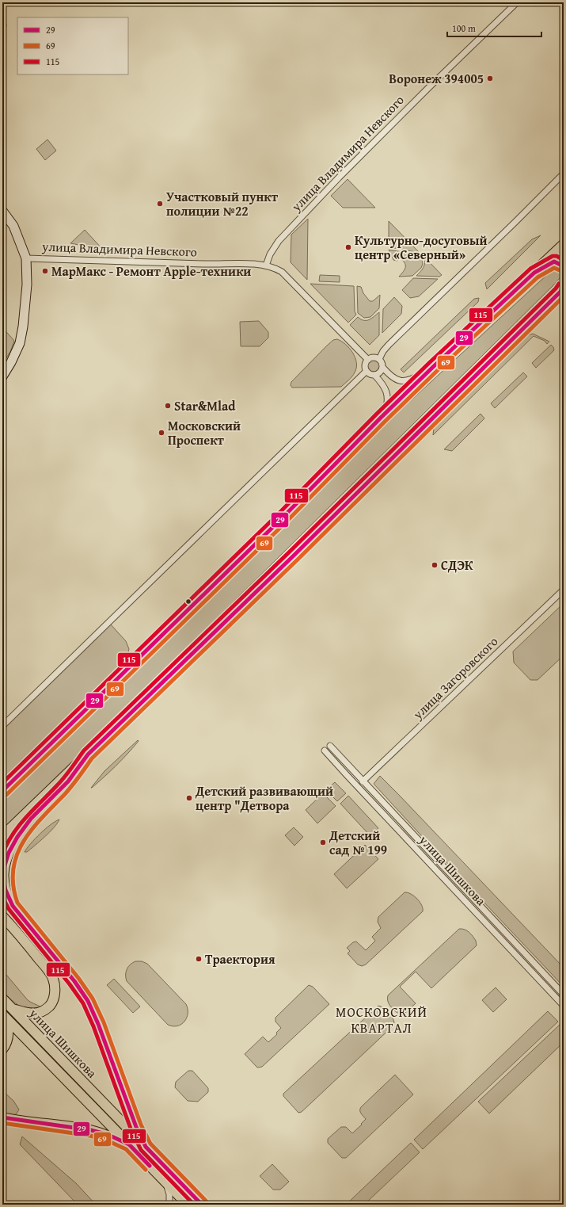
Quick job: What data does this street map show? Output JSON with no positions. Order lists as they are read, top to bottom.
{
  "streets": {
    "main road": ["улица Шишкова"],
    "street": ["улица Владимира Невского", "улица Загоровского"]
  },
  "crossings": [
    ["улица Загоровского", "улица Шишкова"]
  ],
  "districts": ["МОСКОВСКИЙ КВАРТАЛ"],
  "places": [
    "Воронеж 394005",
    "Участковый пункт полиции №22",
    "Культурно-досуговый центр «Северный»",
    "МарМакс - Ремонт Apple-техники",
    "Star&Mlad",
    "Московский Проспект",
    "СДЭК",
    "Детский развивающий центр \"Детвора",
    "Детский сад № 199",
    "Траектория"
  ],
  "lines": ["transit line 115", "transit line 29", "transit line 69"],
  "legend": ["29", "69", "115"],
  "scale_bar": "100 m"
}
